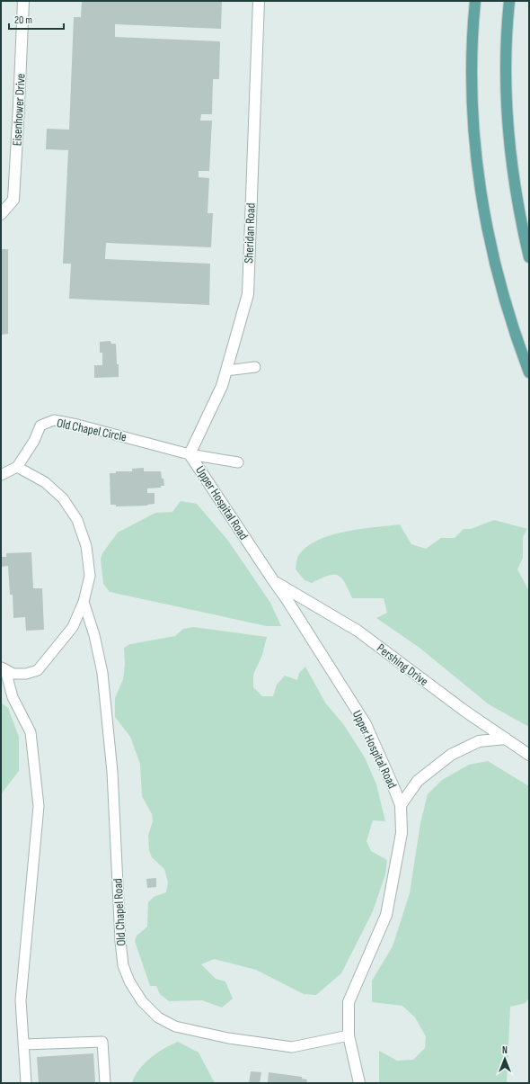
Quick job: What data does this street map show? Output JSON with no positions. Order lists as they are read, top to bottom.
{
  "streets": {
    "street": [
      "Eisenhower Drive",
      "Sheridan Road",
      "Upper Hospital Road",
      "Pershing Drive"
    ],
    "lane": ["Old Chapel Circle", "Old Chapel Road"]
  },
  "crossings": [
    ["Sheridan Road", "Old Chapel Circle"],
    ["Sheridan Road", "Upper Hospital Road"],
    ["Old Chapel Circle", "Upper Hospital Road"],
    ["Upper Hospital Road", "Pershing Drive"],
    ["Upper Hospital Road", "Old Chapel Road"]
  ],
  "scale_bar": "20 m",
  "north": "top"
}
